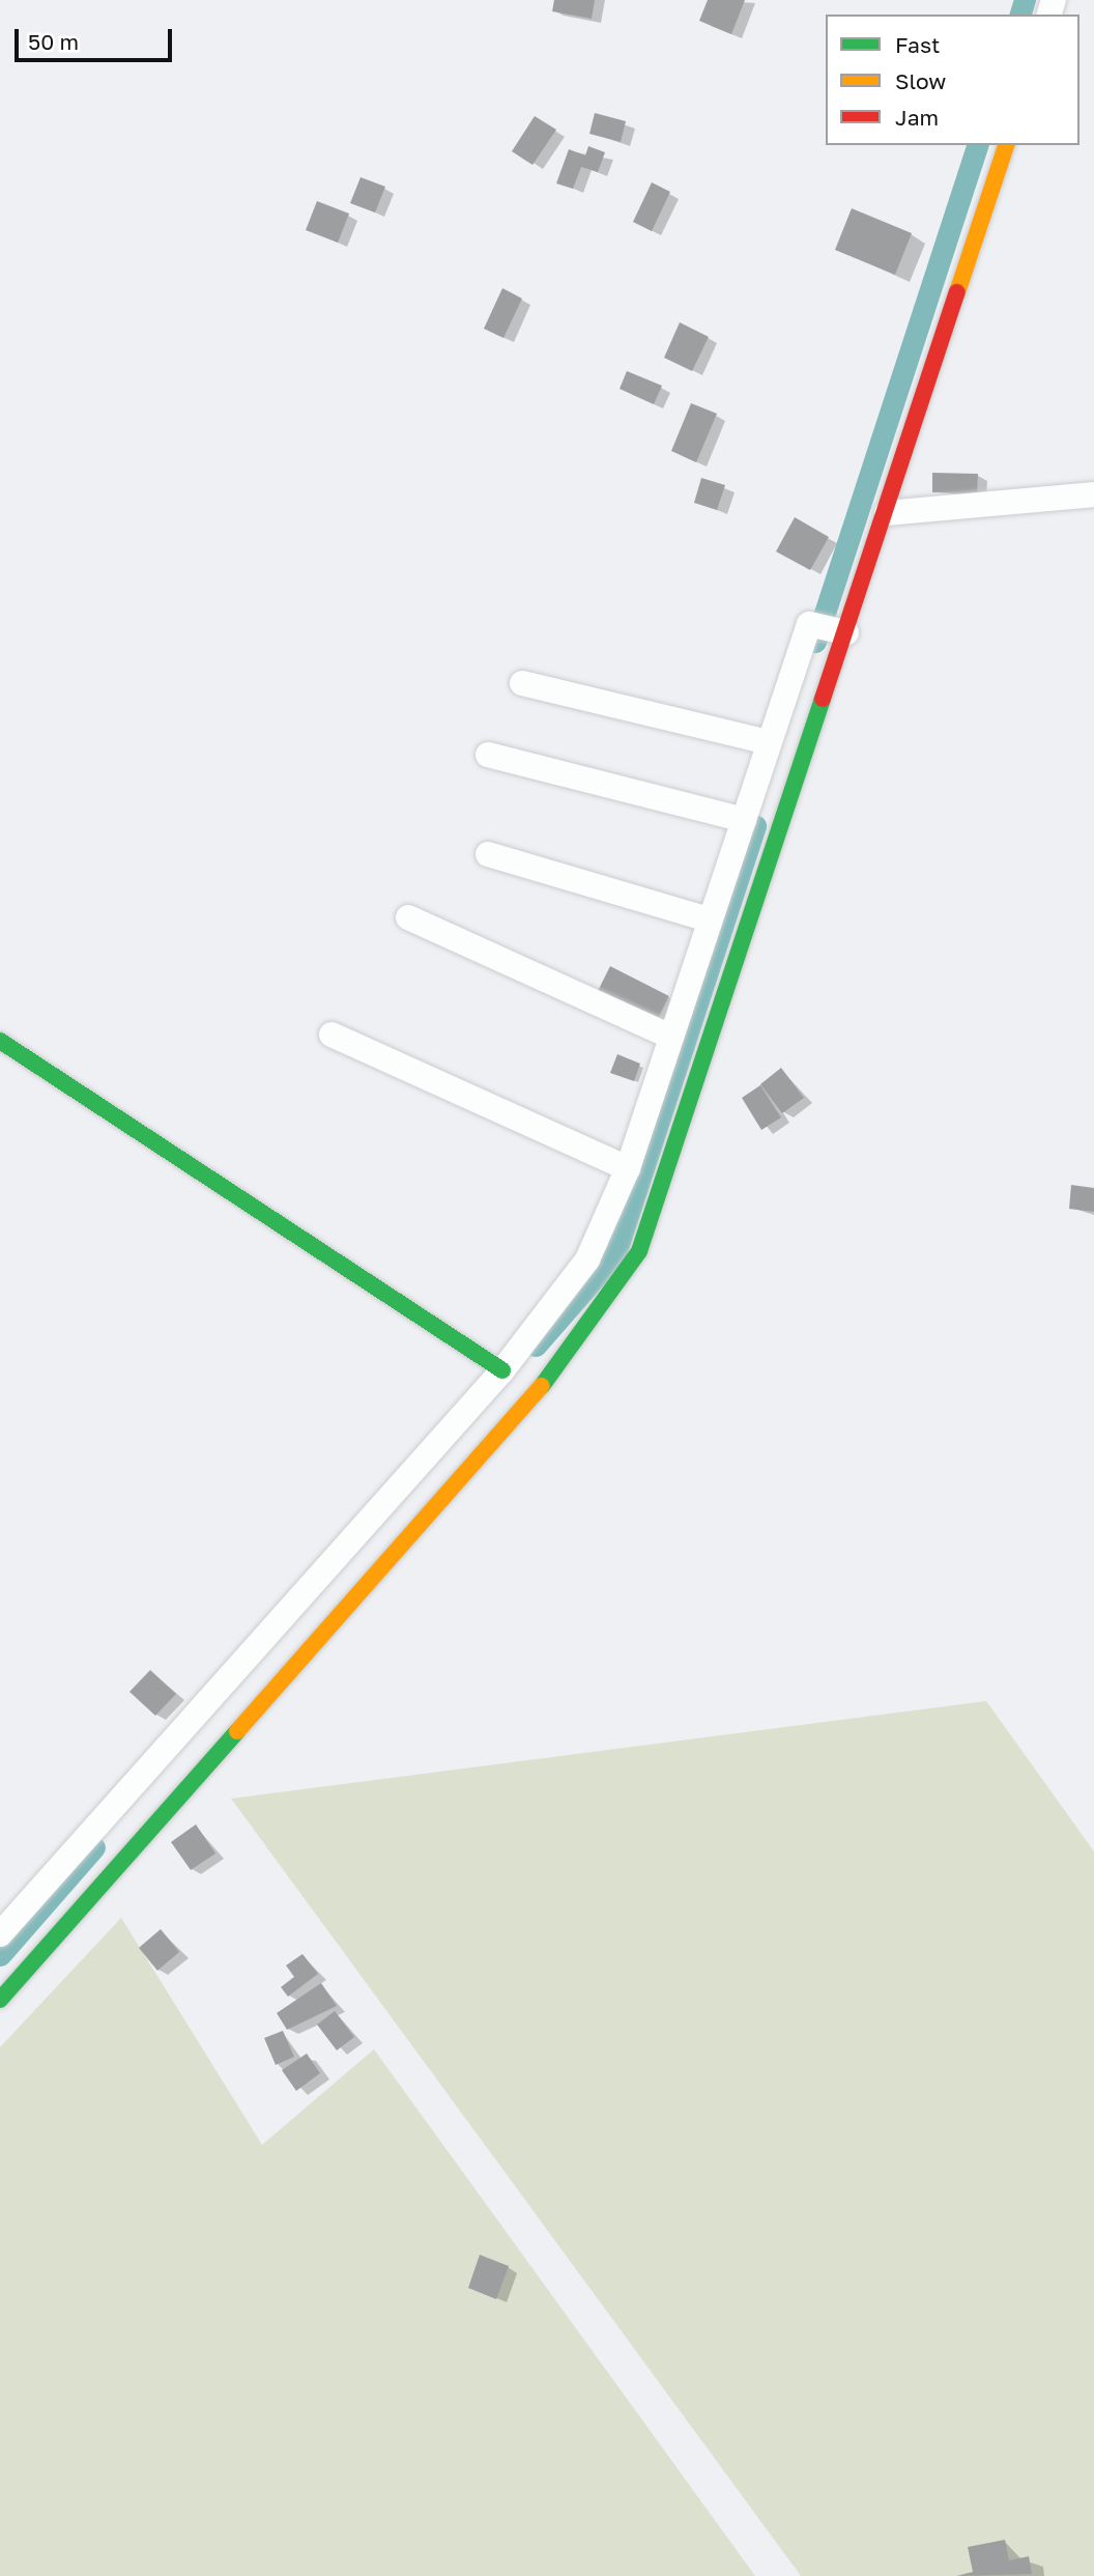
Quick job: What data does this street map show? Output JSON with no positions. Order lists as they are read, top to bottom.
{
  "legend": ["Fast", "Slow", "Jam"],
  "scale_bar": "50 m"
}
